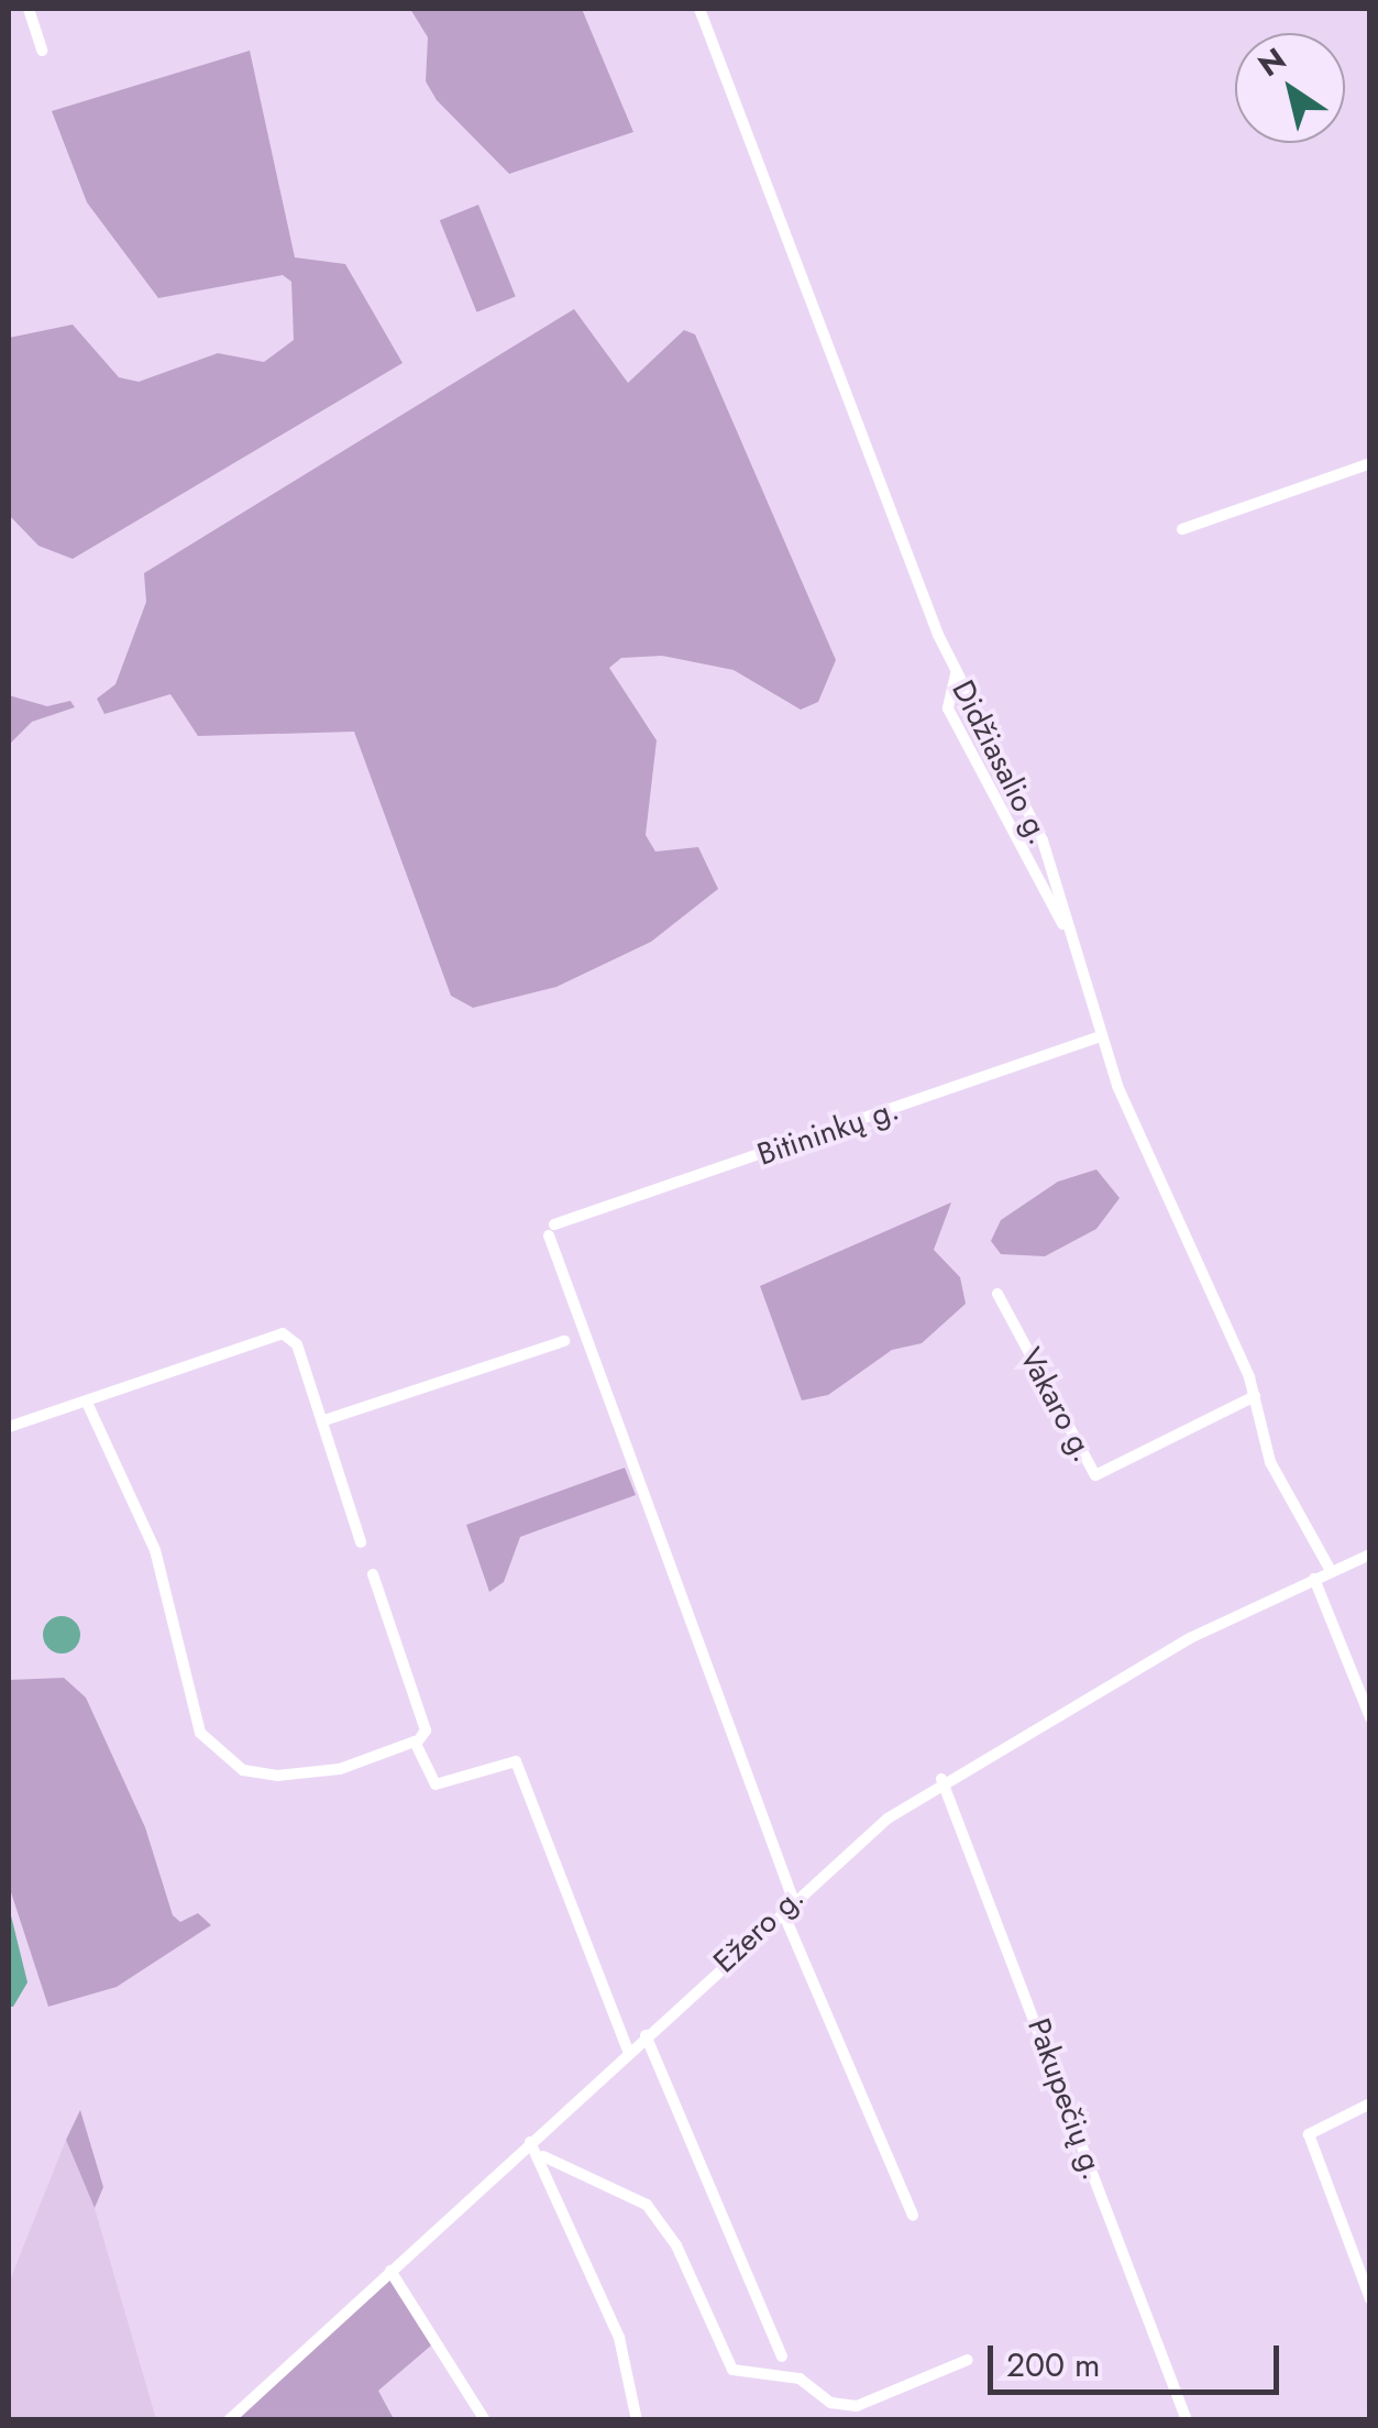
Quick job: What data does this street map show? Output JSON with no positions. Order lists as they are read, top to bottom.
{
  "streets": {
    "street": [
      "Didžiasalio g.",
      "Bitininkų g.",
      "Vakaro g.",
      "Ežero g.",
      "Pakupečių g."
    ]
  },
  "crossings": [
    ["Didžiasalio g.", "Bitininkų g."],
    ["Didžiasalio g.", "Vakaro g."],
    ["Didžiasalio g.", "Ežero g."],
    ["Bitininkų g.", "Ežero g."],
    ["Ežero g.", "Pakupečių g."]
  ],
  "scale_bar": "200 m",
  "north": "top left"
}
